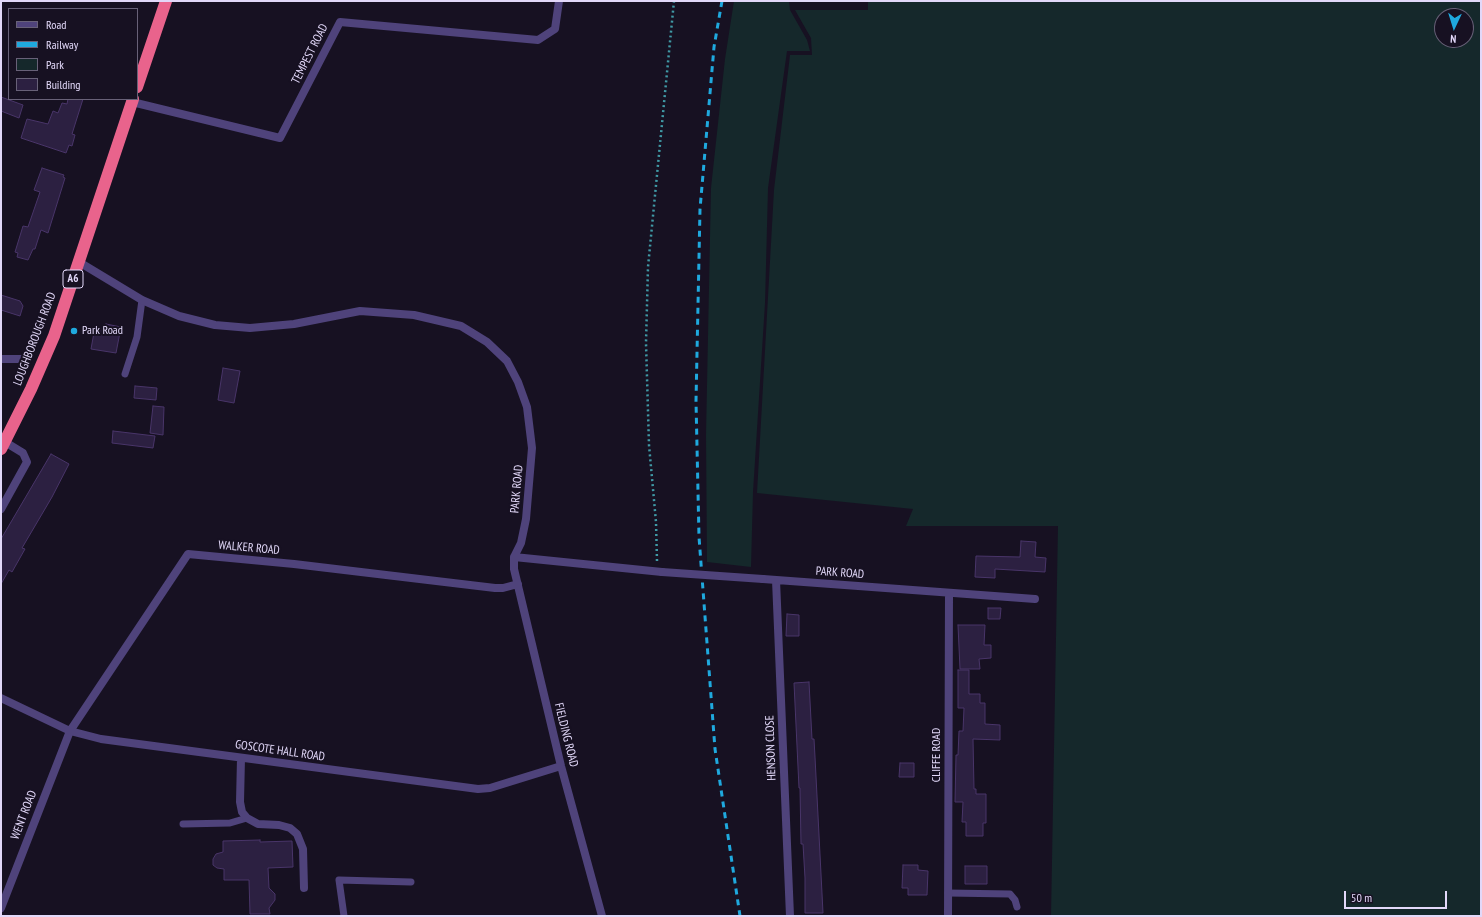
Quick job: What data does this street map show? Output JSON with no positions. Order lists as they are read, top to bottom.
{
  "streets": {
    "highway": ["A6", "LOUGHBOROUGH ROAD"],
    "street": [
      "TEMPEST ROAD",
      "PARK ROAD",
      "WALKER ROAD",
      "FIELDING ROAD",
      "HENSON CLOSE",
      "GOSCOTE HALL ROAD",
      "CLIFFE ROAD",
      "WENT ROAD"
    ]
  },
  "crossings": [
    ["TEMPEST ROAD", "LOUGHBOROUGH ROAD"],
    ["LOUGHBOROUGH ROAD", "PARK ROAD"],
    ["PARK ROAD", "FIELDING ROAD"],
    ["PARK ROAD", "HENSON CLOSE"],
    ["PARK ROAD", "CLIFFE ROAD"],
    ["WALKER ROAD", "FIELDING ROAD"],
    ["WALKER ROAD", "GOSCOTE HALL ROAD"],
    ["WALKER ROAD", "WENT ROAD"],
    ["FIELDING ROAD", "GOSCOTE HALL ROAD"],
    ["GOSCOTE HALL ROAD", "WENT ROAD"]
  ],
  "places": ["Park Road"],
  "legend": [
    "Road",
    "Railway",
    "Park",
    "Building"
  ],
  "scale_bar": "50 m",
  "north": "bottom"
}
